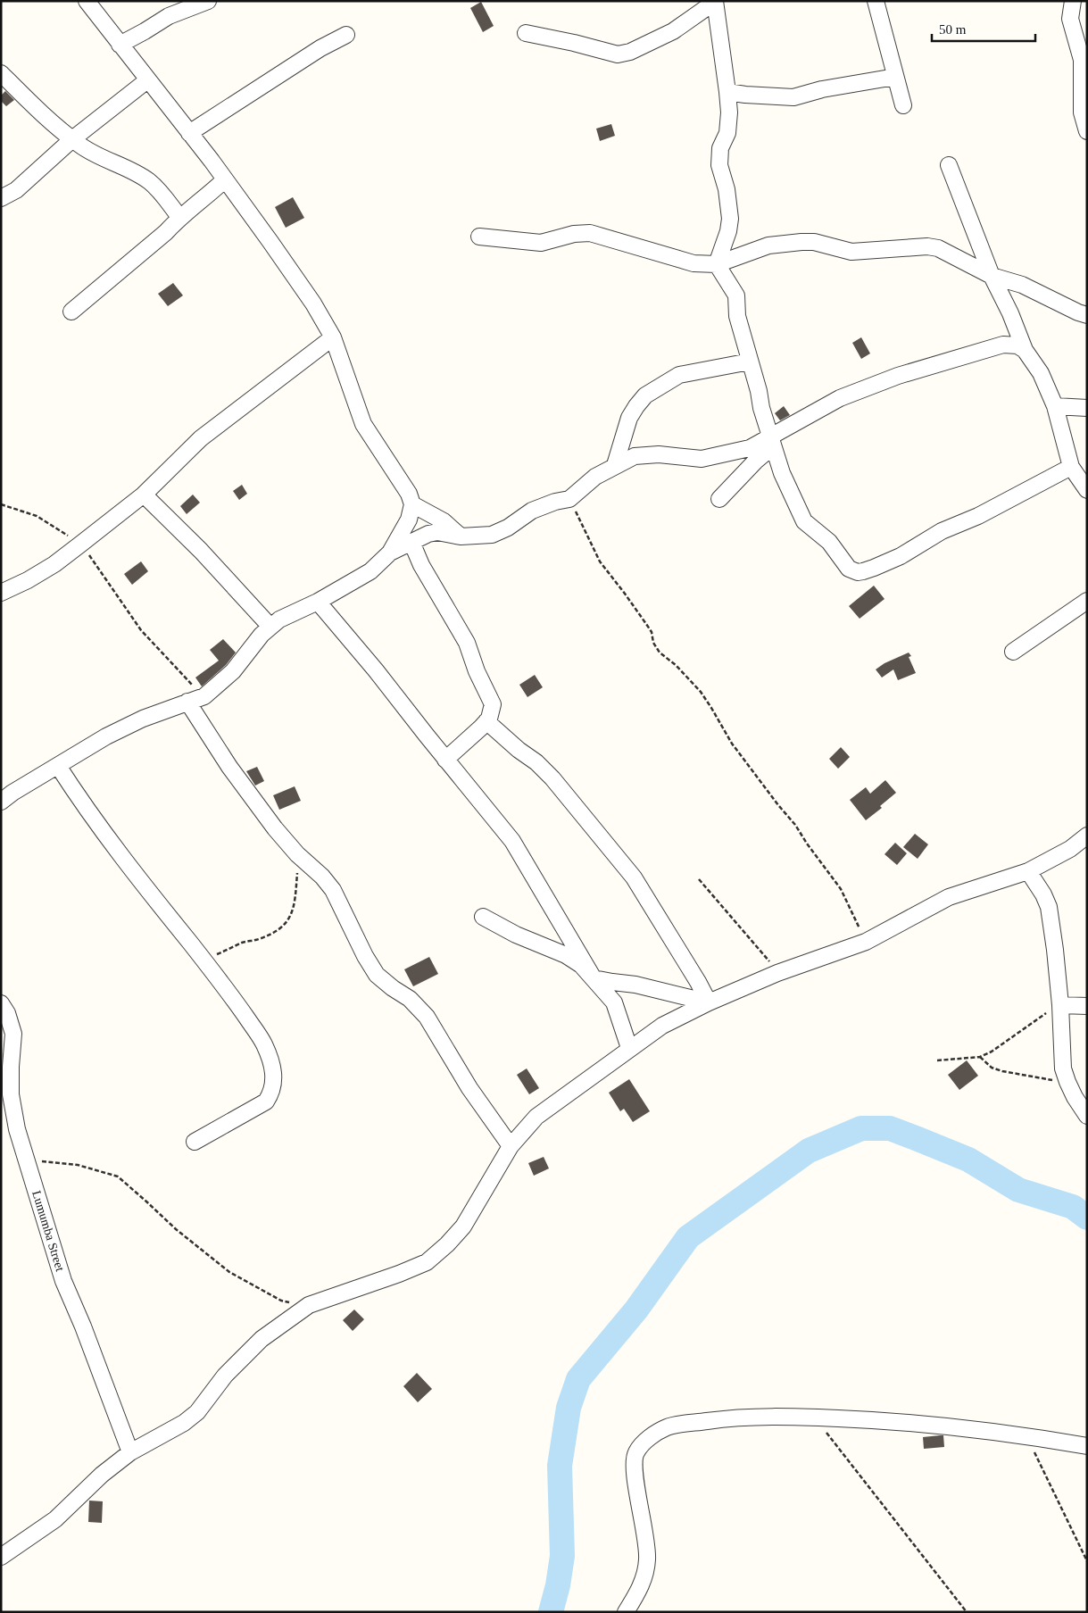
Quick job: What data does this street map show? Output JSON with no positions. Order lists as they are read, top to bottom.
{
  "streets": {
    "street": ["Lumumba Street"]
  },
  "scale_bar": "50 m"
}
